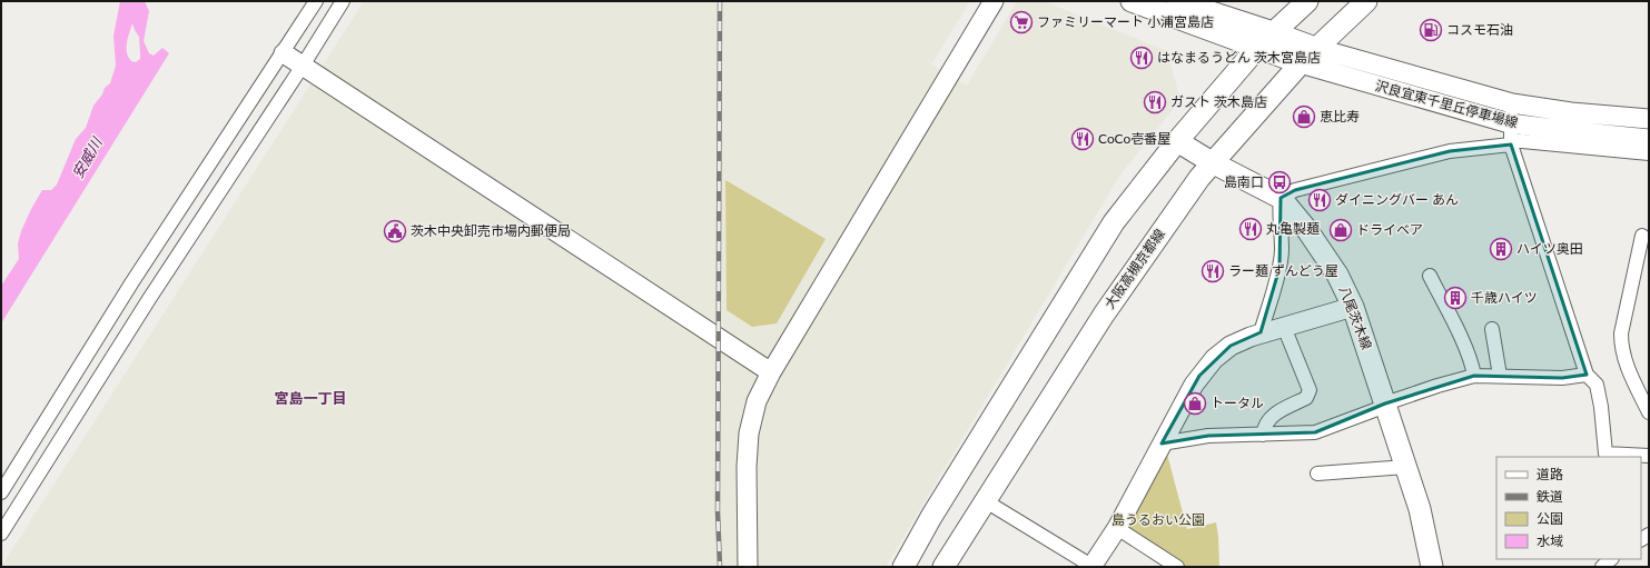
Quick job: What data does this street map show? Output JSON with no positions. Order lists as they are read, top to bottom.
{
  "streets": {
    "main road": ["大阪高槻京都線", "八尾茨木線"],
    "street": ["沢良宜東千里丘停車場線"]
  },
  "crossings": [
    ["沢良宜東千里丘停車場線", "大阪高槻京都線"],
    ["大阪高槻京都線", "八尾茨木線"]
  ],
  "districts": ["宮島一丁目"],
  "water": ["安威川"],
  "parks": ["島うるおい公園"],
  "places": {
    "supermarket": ["ファミリーマート 小浦宮島店"],
    "fuel station": ["コスモ石油"],
    "restaurant": [
      "はなまるうどん 茨木宮島店",
      "ガスト 茨木島店",
      "CoCo壱番屋",
      "ダイニングバー あん",
      "丸亀製麺",
      "ラー麺 ずんどう屋"
    ],
    "shop": ["恵比寿", "ドライベア", "トータル"],
    "bus stop": ["島南口"],
    "public building": ["茨木中央卸売市場内郵便局"],
    "building": ["ハイツ奥田", "千歳ハイツ"]
  },
  "legend": [
    "道路",
    "鉄道",
    "公園",
    "水域"
  ]
}
